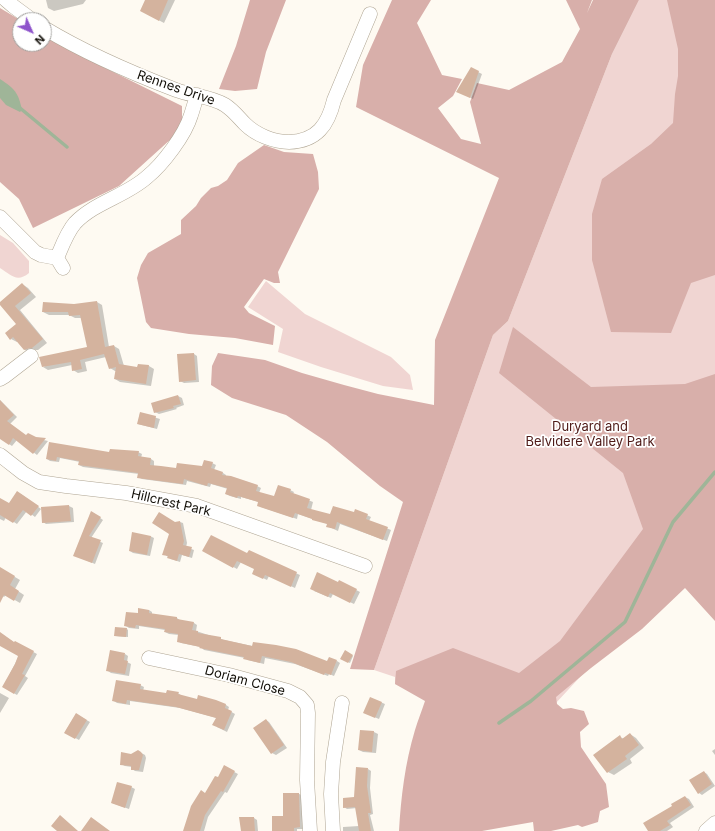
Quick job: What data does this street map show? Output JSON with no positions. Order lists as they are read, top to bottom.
{
  "streets": {
    "street": ["Rennes Drive", "Hillcrest Park", "Doriam Close"]
  },
  "parks": ["Duryard and Belvidere Valley Park"],
  "north": "bottom right"
}
